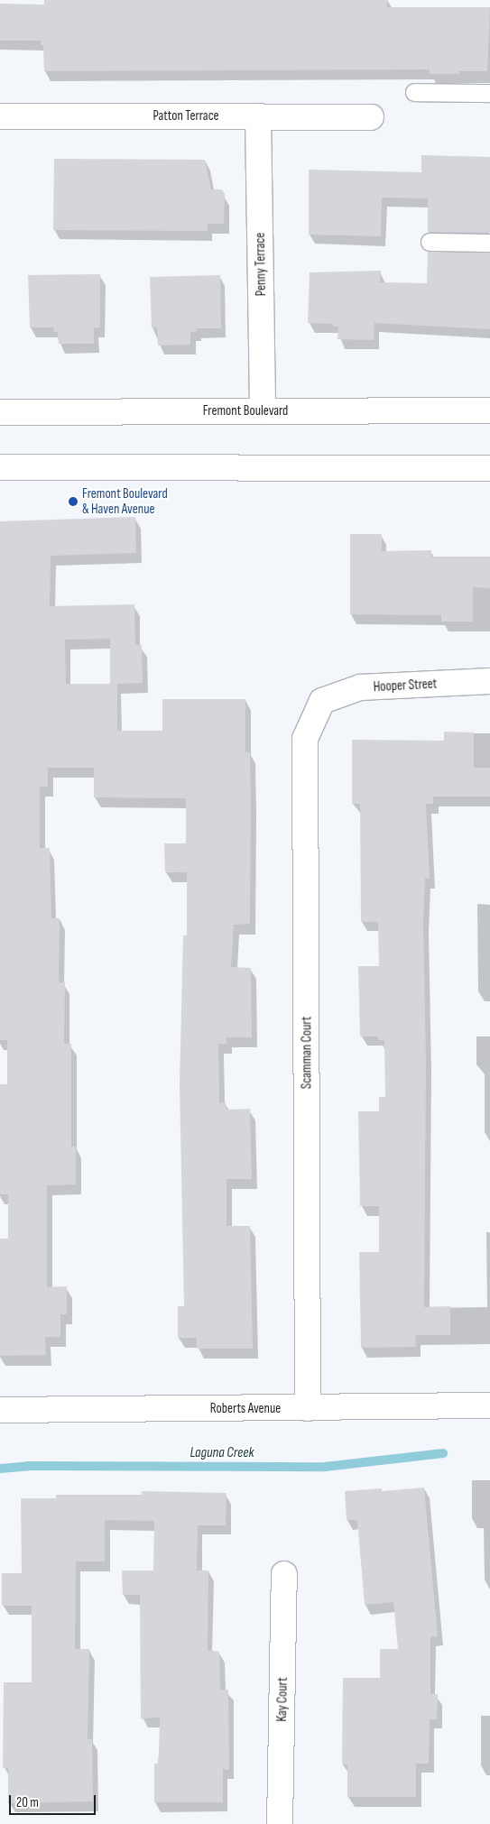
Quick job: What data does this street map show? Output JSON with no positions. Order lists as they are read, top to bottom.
{
  "streets": {
    "street": [
      "Patton Terrace",
      "Penny Terrace",
      "Fremont Boulevard",
      "Hooper Street",
      "Scamman Court",
      "Roberts Avenue",
      "Kay Court"
    ]
  },
  "crossings": [
    ["Patton Terrace", "Penny Terrace"],
    ["Penny Terrace", "Fremont Boulevard"],
    ["Hooper Street", "Scamman Court"],
    ["Scamman Court", "Roberts Avenue"]
  ],
  "water": ["Laguna Creek"],
  "places": ["Fremont Boulevard & Haven Avenue"],
  "scale_bar": "20 m"
}
